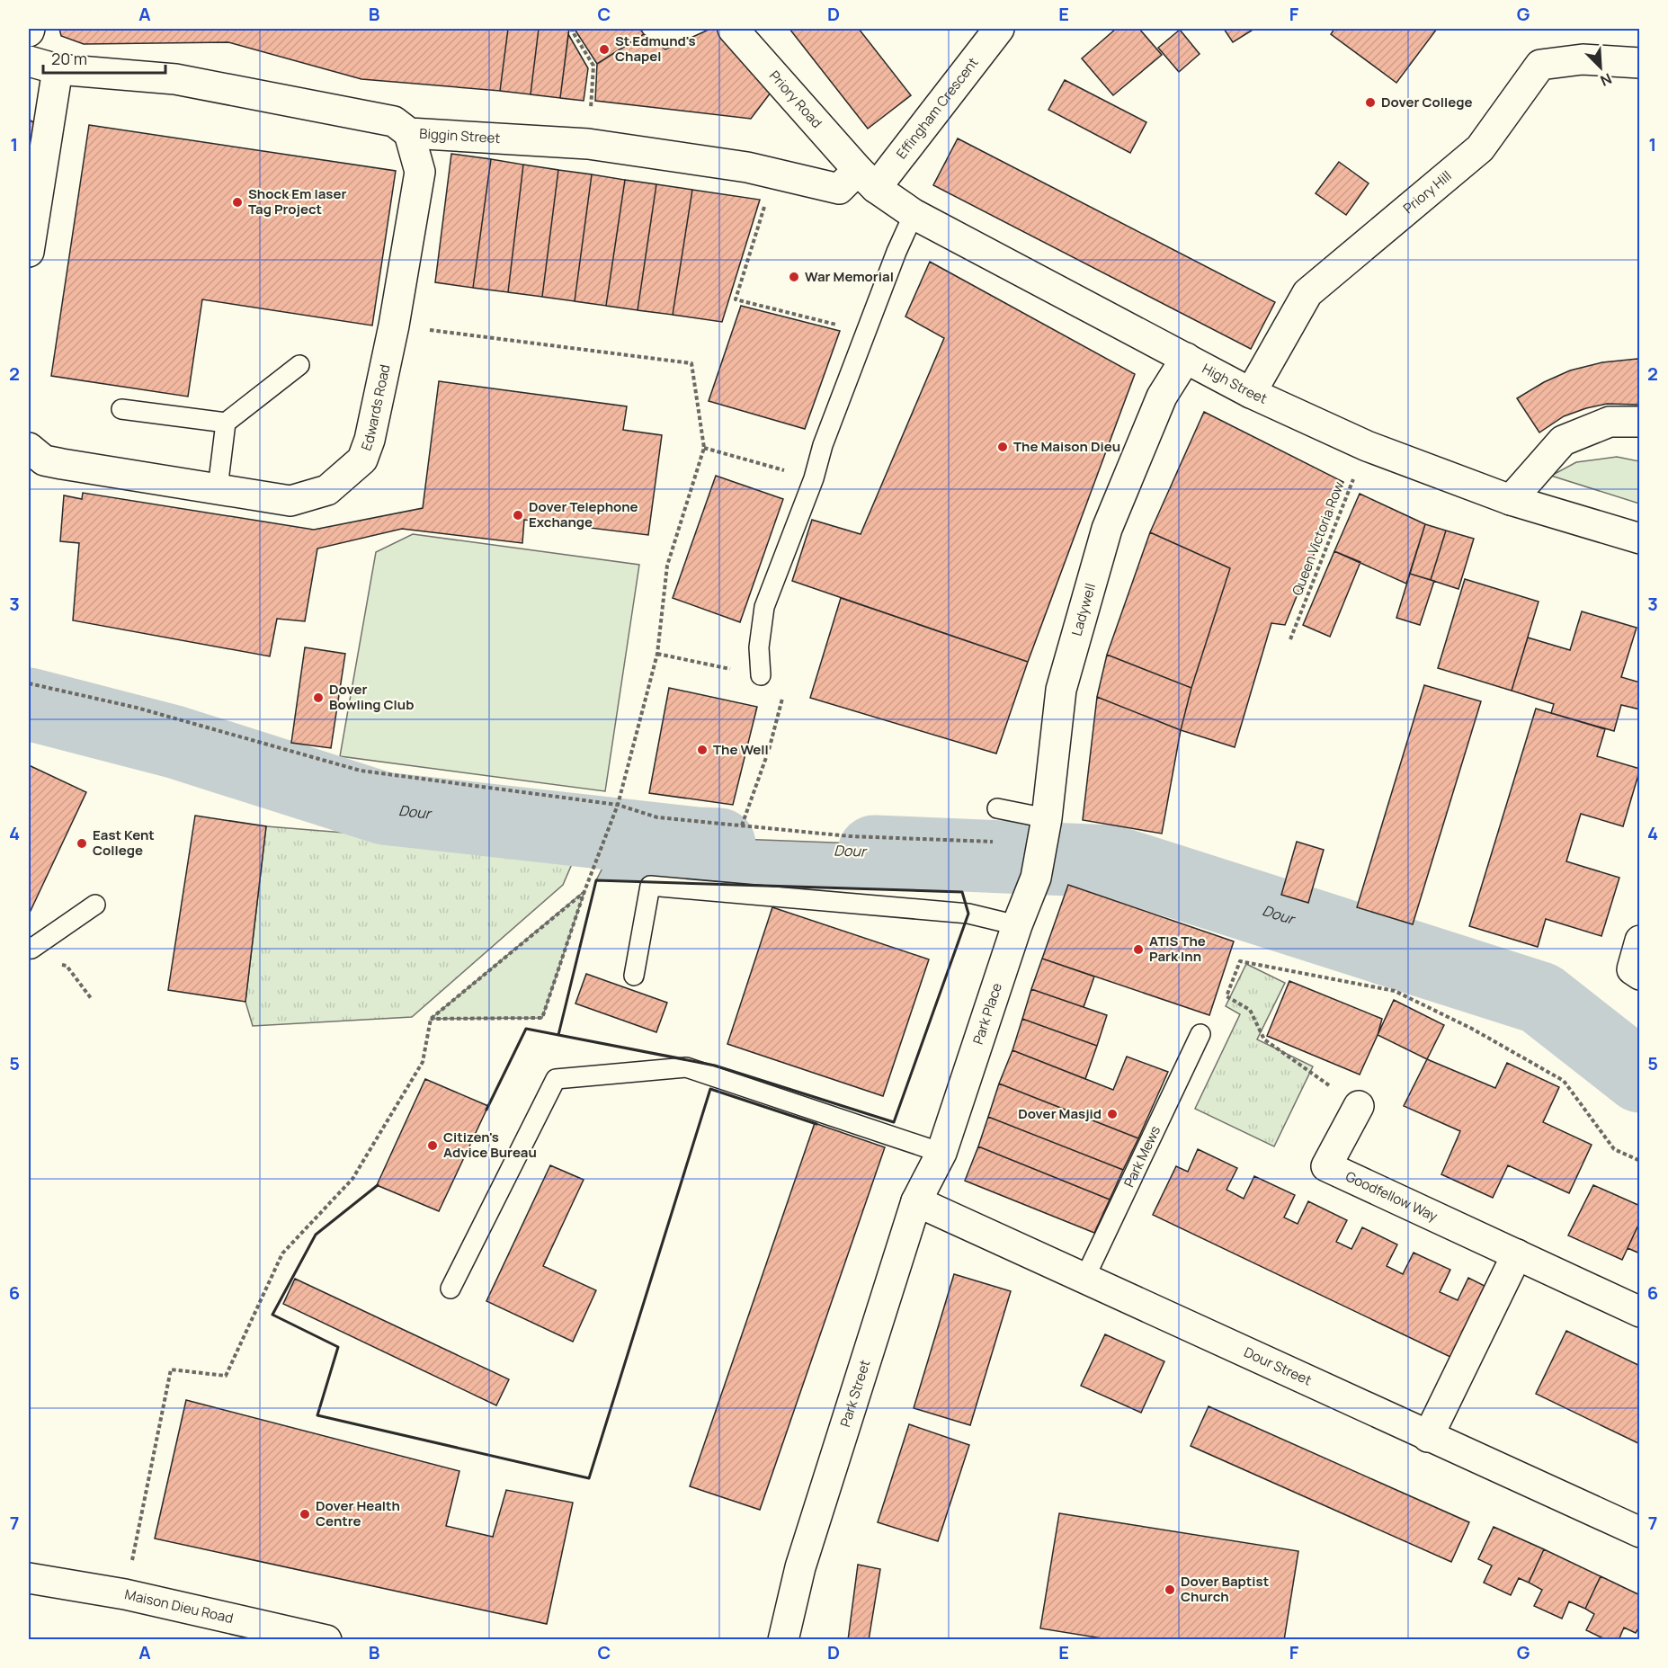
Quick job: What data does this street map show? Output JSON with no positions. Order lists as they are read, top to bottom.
{
  "streets": {
    "street": [
      "Priory Road",
      "Effingham Crescent",
      "Biggin Street",
      "Priory Hill",
      "High Street",
      "Edwards Road",
      "Ladywell",
      "Park Place",
      "Goodfellow Way",
      "Dour Street",
      "Park Street",
      "Maison Dieu Road"
    ],
    "lane": ["Park Mews"],
    "path": ["Queen Victoria Row"]
  },
  "crossings": [
    ["Priory Road", "Effingham Crescent"],
    ["Priory Road", "Biggin Street"],
    ["Priory Road", "High Street"],
    ["Effingham Crescent", "Biggin Street"],
    ["Effingham Crescent", "High Street"],
    ["Biggin Street", "High Street"],
    ["Biggin Street", "Edwards Road"],
    ["Priory Hill", "High Street"],
    ["High Street", "Queen Victoria Row"],
    ["High Street", "Ladywell"],
    ["Ladywell", "Park Place"],
    ["Park Place", "Park Street"],
    ["Park Mews", "Dour Street"],
    ["Dour Street", "Park Street"]
  ],
  "water": ["Dour"],
  "places": [
    "St Edmund's Chapel",
    "Dover College",
    "Shock Em laser Tag Project",
    "War Memorial",
    "The Maison Dieu",
    "Dover Telephone Exchange",
    "Dover Bowling Club",
    "The Well",
    "East Kent College",
    "ATIS The Park Inn",
    "Dover Masjid",
    "Citizen's Advice Bureau",
    "Dover Health Centre",
    "Dover Baptist Church"
  ],
  "scale_bar": "20 m",
  "north": "bottom right",
  "grid": {
    "columns": [
      "A",
      "B",
      "C",
      "D",
      "E",
      "F",
      "G"
    ],
    "rows": [
      "1",
      "2",
      "3",
      "4",
      "5",
      "6",
      "7"
    ]
  }
}
